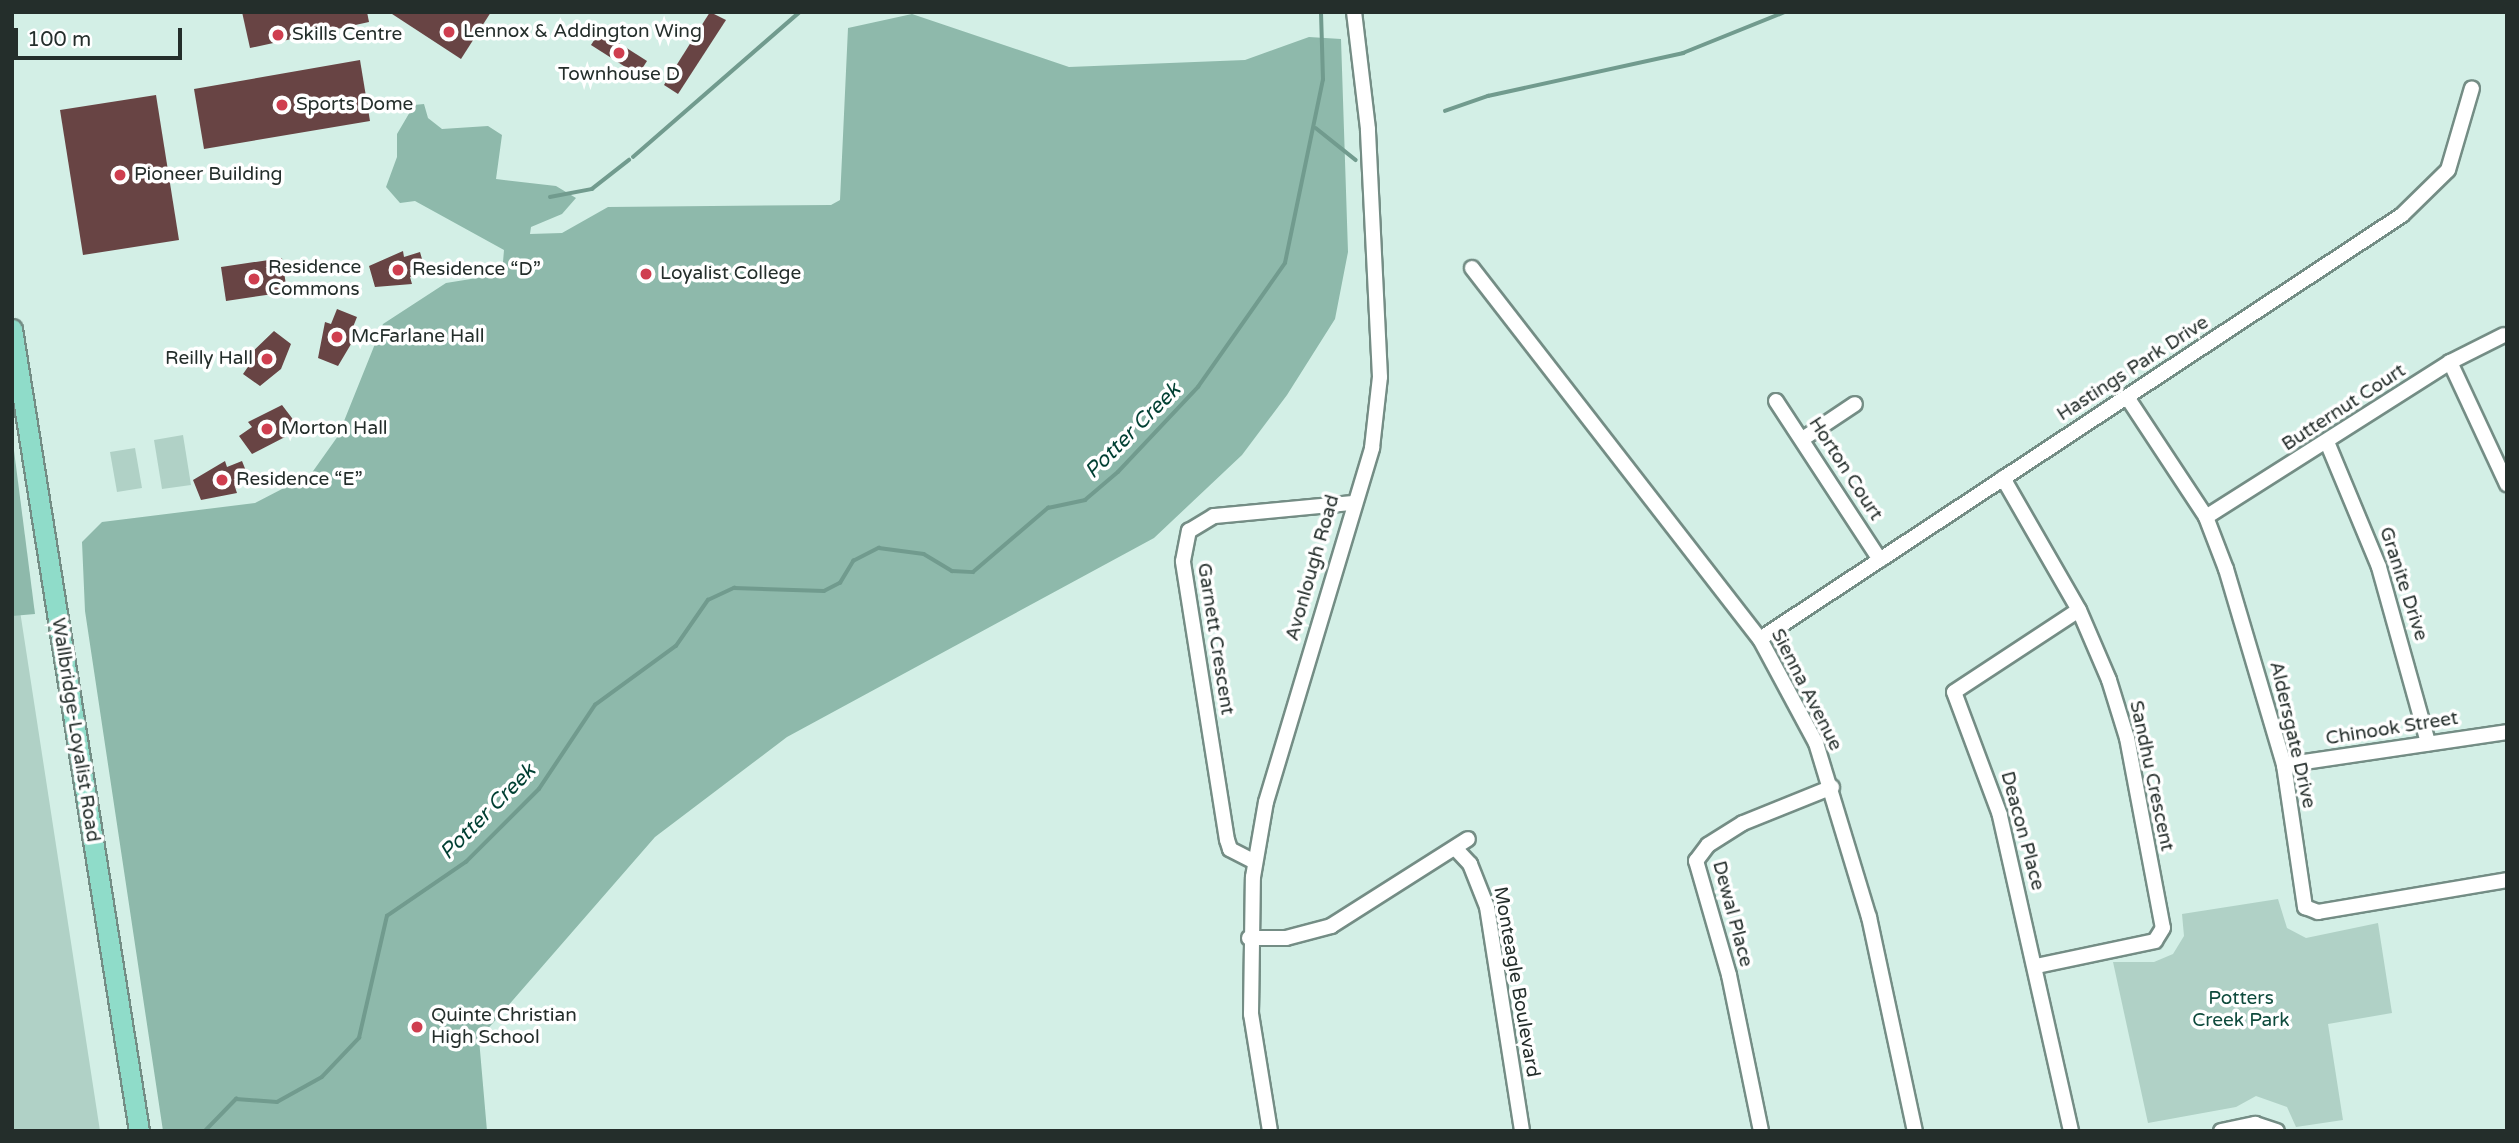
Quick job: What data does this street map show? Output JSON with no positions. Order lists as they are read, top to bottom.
{
  "streets": {
    "main road": ["Wallbridge-Loyalist Road"],
    "street": [
      "Hastings Park Drive",
      "Butternut Court",
      "Horton Court",
      "Avonlough Road",
      "Granite Drive",
      "Garnett Crescent",
      "Sienna Avenue",
      "Chinook Street",
      "Aldersgate Drive",
      "Sandhu Crescent",
      "Deacon Place",
      "Dewal Place",
      "Monteagle Boulevard"
    ]
  },
  "crossings": [
    ["Hastings Park Drive", "Horton Court"],
    ["Hastings Park Drive", "Sienna Avenue"],
    ["Hastings Park Drive", "Aldersgate Drive"],
    ["Hastings Park Drive", "Sandhu Crescent"],
    ["Butternut Court", "Granite Drive"],
    ["Butternut Court", "Aldersgate Drive"],
    ["Avonlough Road", "Garnett Crescent"],
    ["Granite Drive", "Chinook Street"],
    ["Sienna Avenue", "Dewal Place"],
    ["Chinook Street", "Aldersgate Drive"],
    ["Sandhu Crescent", "Deacon Place"]
  ],
  "water": ["Potter Creek"],
  "parks": ["Potters Creek Park"],
  "places": [
    "Lennox & Addington Wing",
    "Skills Centre",
    "Townhouse D",
    "Sports Dome",
    "Pioneer Building",
    "Residence “D”",
    "Loyalist College",
    "Residence Commons",
    "McFarlane Hall",
    "Reilly Hall",
    "Morton Hall",
    "Residence “E”",
    "Quinte Christian High School"
  ],
  "scale_bar": "100 m"
}
